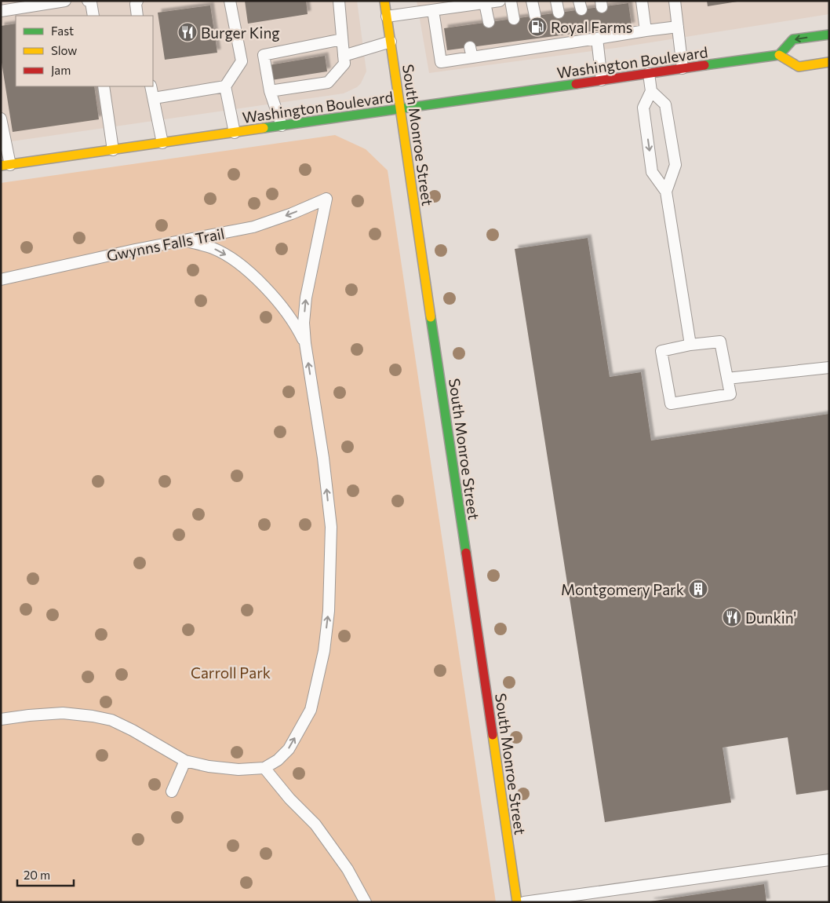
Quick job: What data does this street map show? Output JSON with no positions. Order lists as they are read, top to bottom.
{
  "streets": {
    "main road": ["Washington Boulevard", "South Monroe Street"],
    "lane": ["Gwynns Falls Trail"]
  },
  "crossings": [
    ["Washington Boulevard", "South Monroe Street"]
  ],
  "parks": ["Carroll Park"],
  "places": {
    "fuel station": ["Royal Farms"],
    "restaurant": ["Burger King", "Dunkin'"],
    "building": ["Montgomery Park"]
  },
  "legend": ["Fast", "Slow", "Jam"],
  "scale_bar": "20 m"
}
